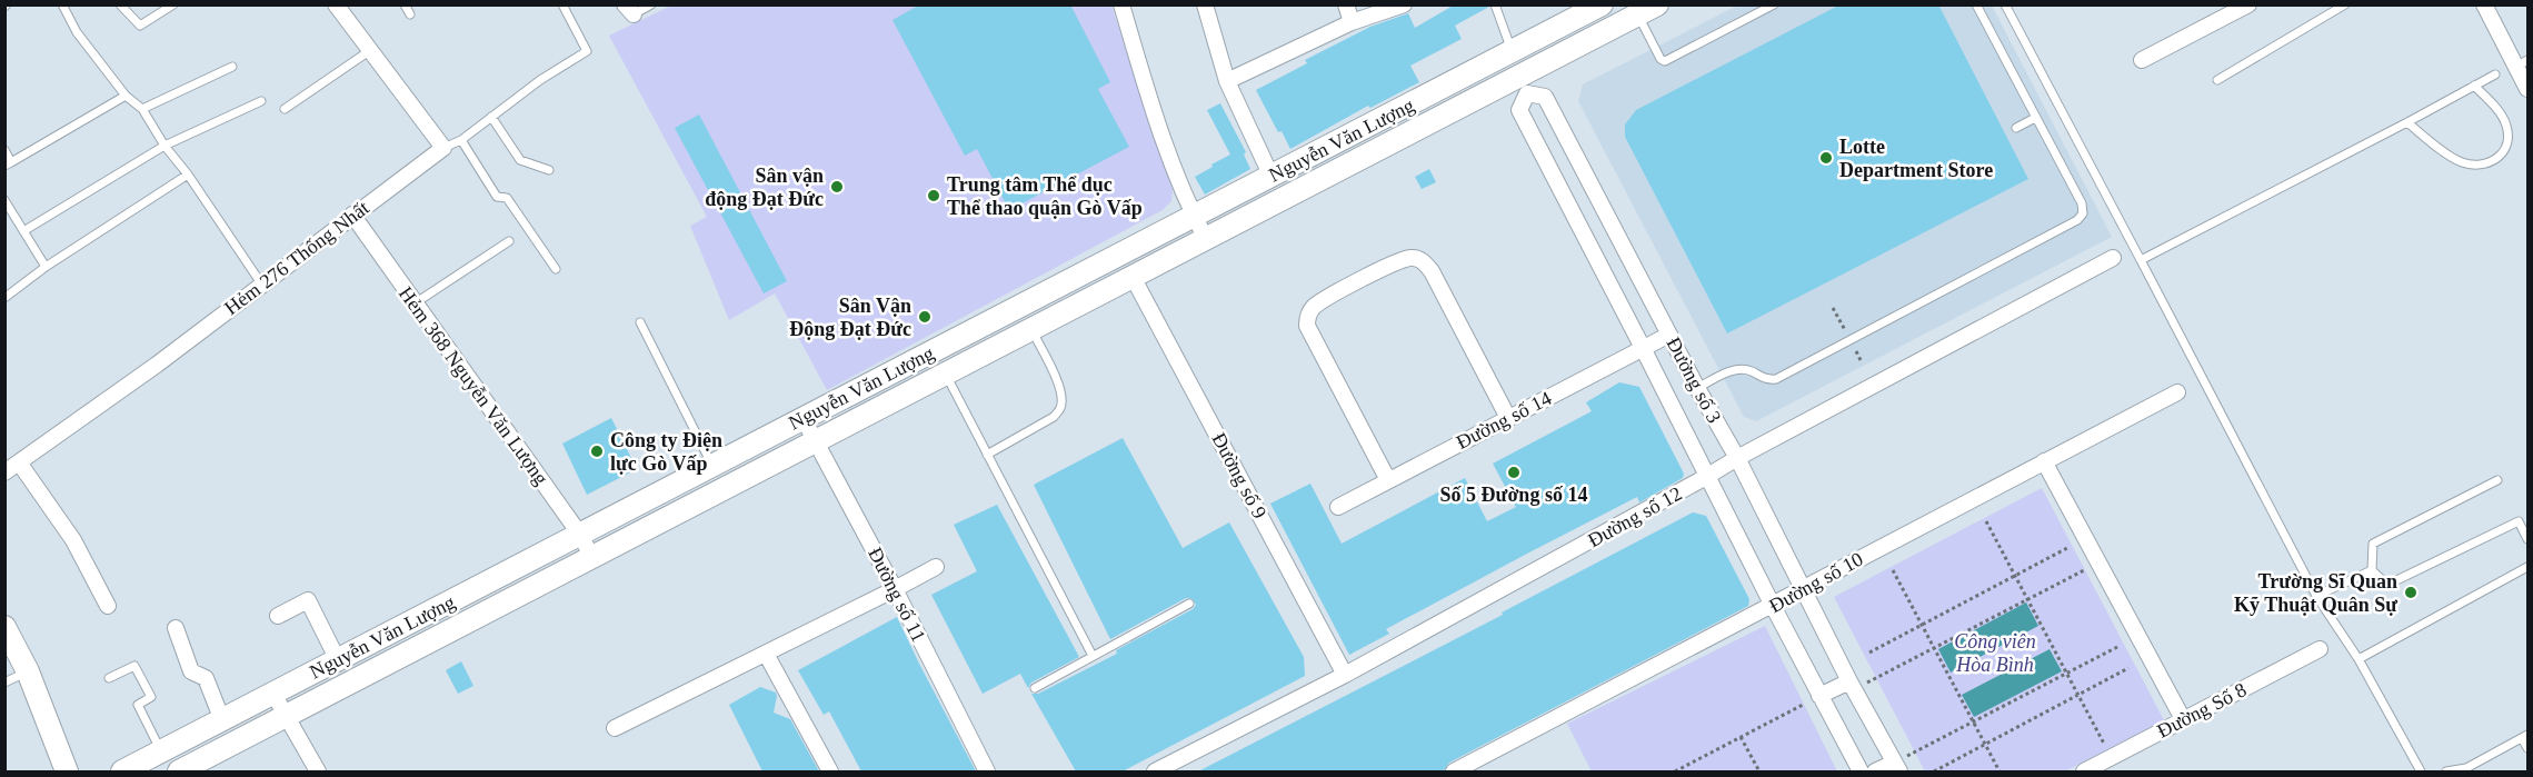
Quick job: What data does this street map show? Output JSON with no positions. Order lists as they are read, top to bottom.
{
  "streets": {
    "street": [
      "Nguyễn Văn Lượng",
      "Hẻm 276 Thống Nhất",
      "Đường số 3",
      "Hẻm 368 Nguyễn Văn Lượng",
      "Đường số 14",
      "Đường số 9",
      "Đường số 12",
      "Đường số 10",
      "Đường số 11",
      "Đường Số 8"
    ]
  },
  "crossings": [
    ["Nguyễn Văn Lượng", "Đường số 3"],
    ["Nguyễn Văn Lượng", "Hẻm 368 Nguyễn Văn Lượng"],
    ["Nguyễn Văn Lượng", "Đường số 9"],
    ["Nguyễn Văn Lượng", "Đường số 11"],
    ["Hẻm 276 Thống Nhất", "Hẻm 368 Nguyễn Văn Lượng"],
    ["Đường số 3", "Đường số 14"],
    ["Đường số 3", "Đường số 12"],
    ["Đường số 3", "Đường số 10"],
    ["Đường số 9", "Đường số 12"]
  ],
  "parks": ["Công viên Hòa Bình"],
  "places": [
    "Lotte Department Store",
    "Sân vận động Đạt Đức",
    "Trung tâm Thể dục Thể thao quận Gò Vấp",
    "Sân Vận Động Đạt Đức",
    "Công ty Điện lực Gò Vấp",
    "Số 5 Đường số 14",
    "Trường Sĩ Quan Kỹ Thuật Quân Sự"
  ]
}
